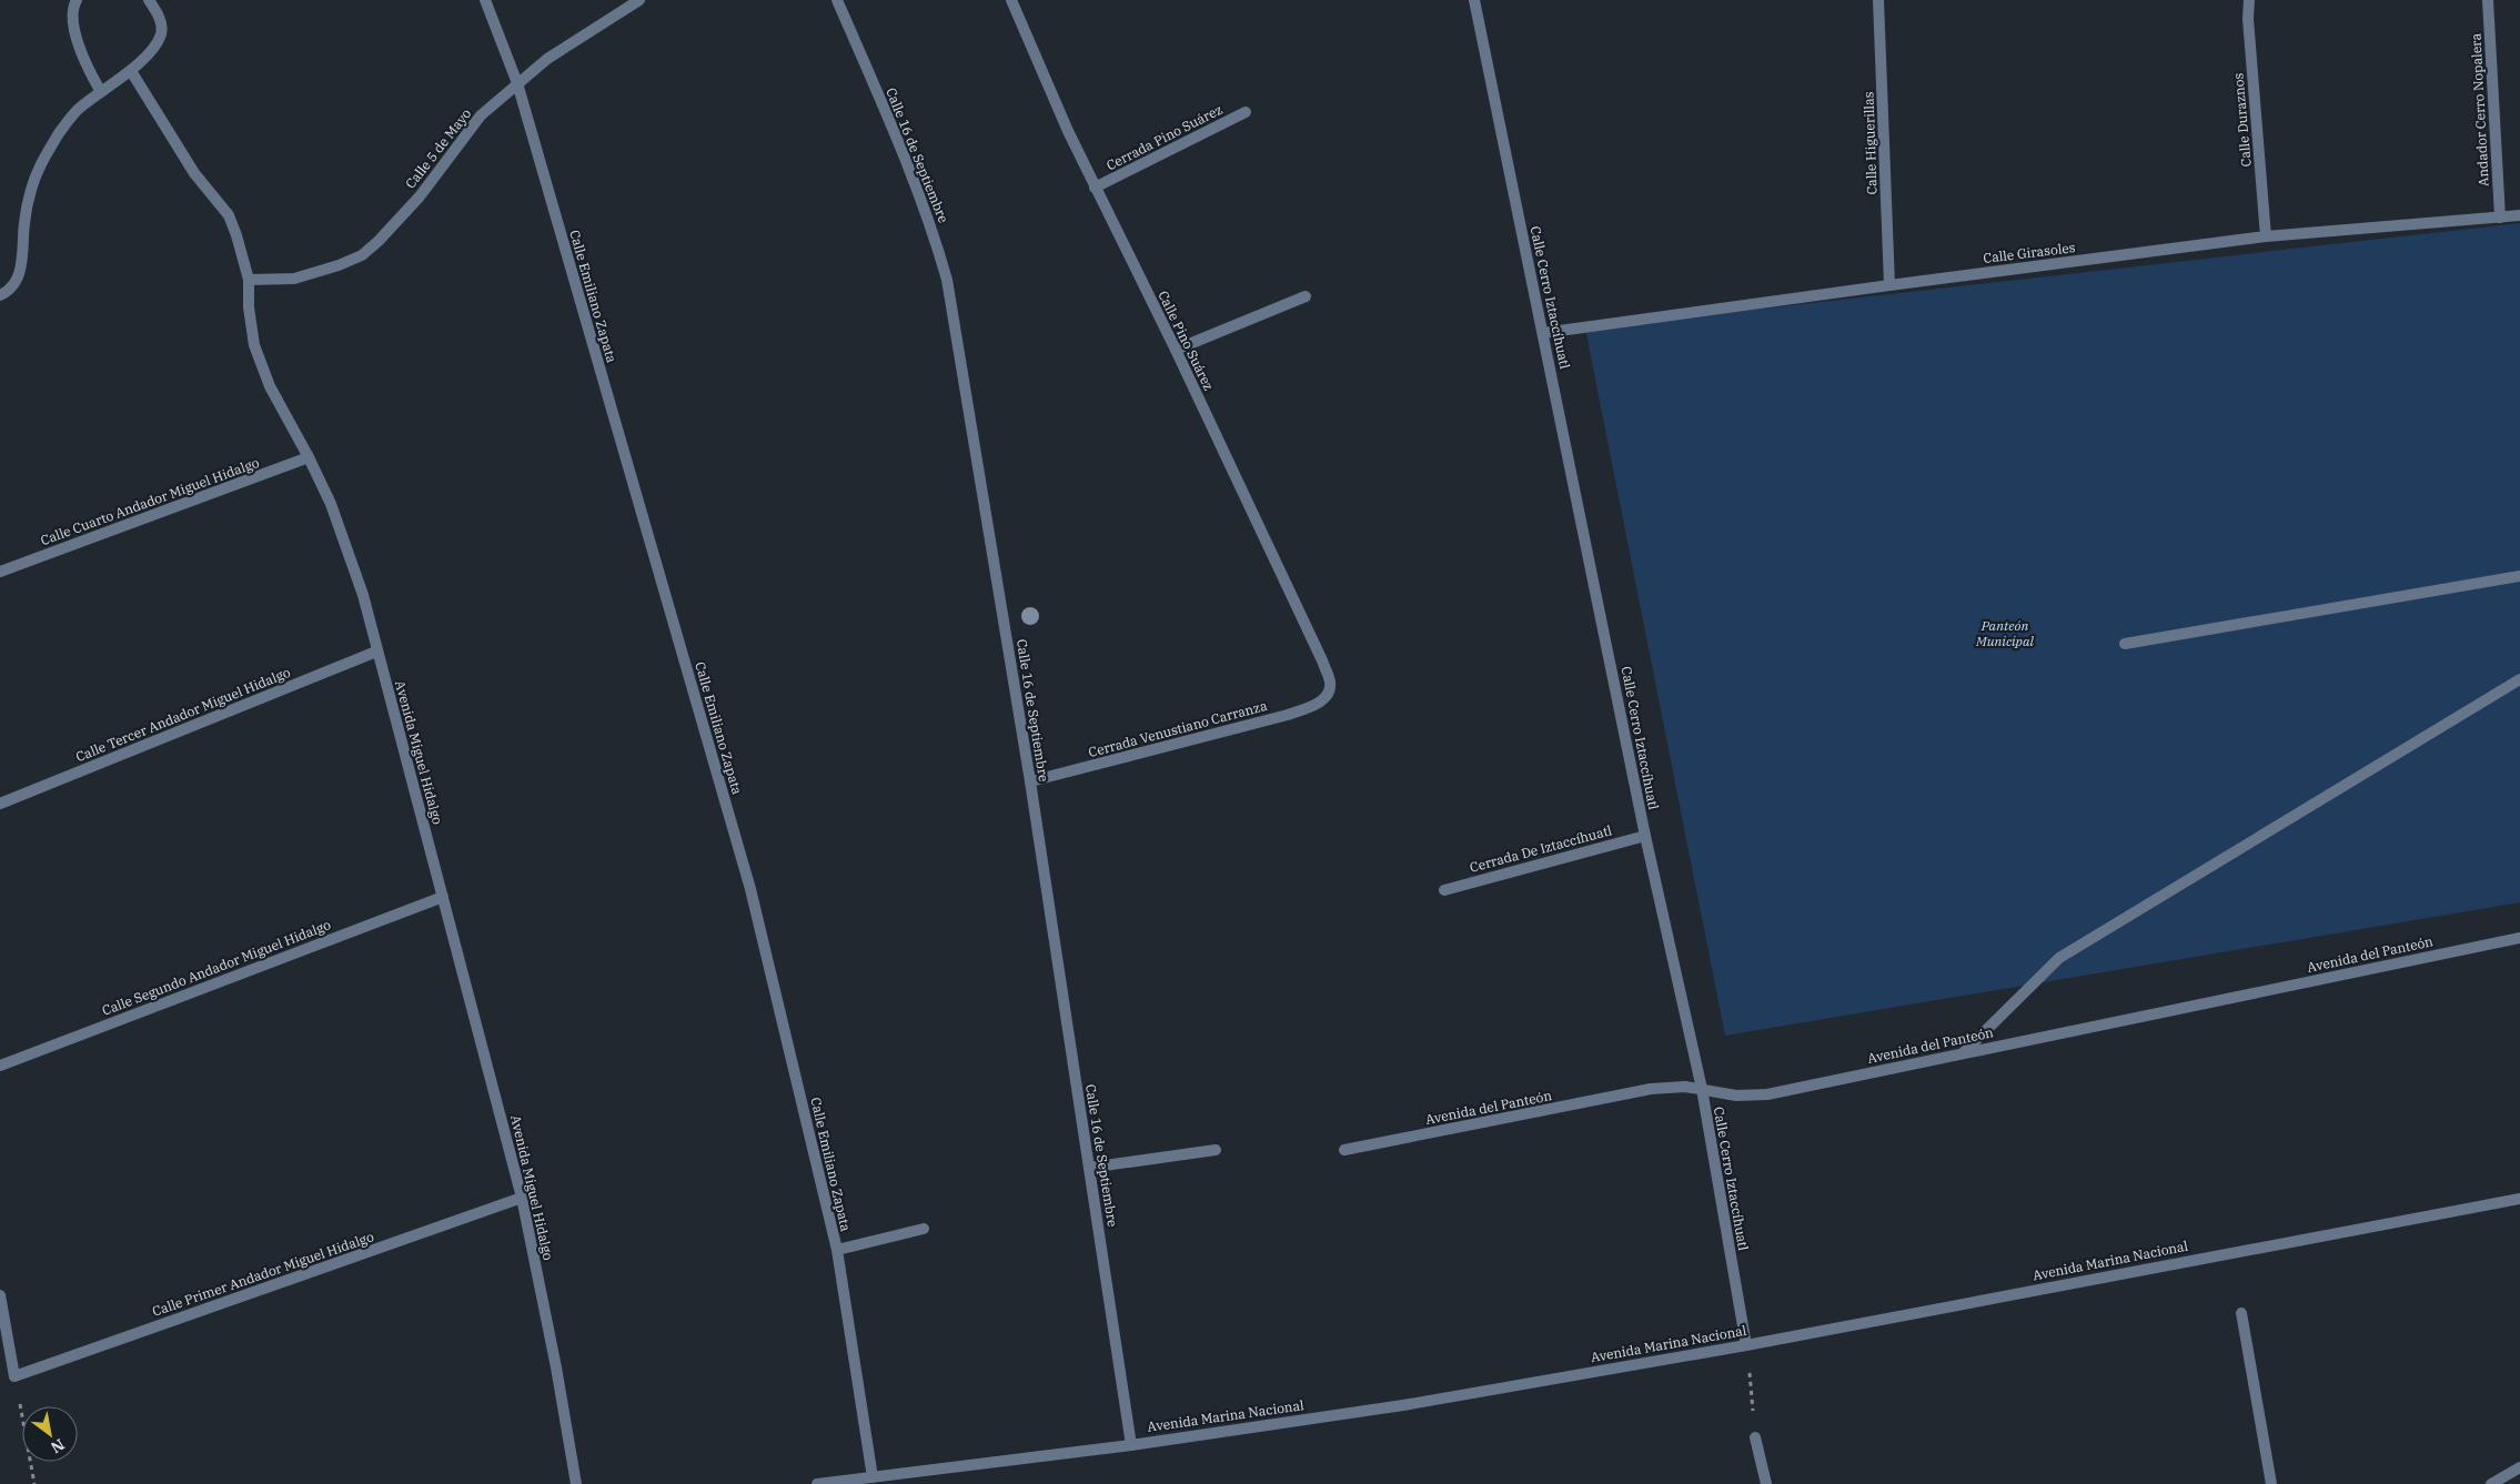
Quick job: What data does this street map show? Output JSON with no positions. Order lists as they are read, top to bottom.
{
  "streets": {
    "street": [
      "Andador Cerro Nopalera",
      "Calle Duraznos",
      "Cerrada Pino Suárez",
      "Calle Higuerillas",
      "Calle 5 de Mayo",
      "Calle 16 de Septiembre",
      "Calle Girasoles",
      "Calle Emiliano Zapata",
      "Calle Cerro Iztaccíhuatl",
      "Calle Pino Suárez",
      "Calle Cuarto Andador Miguel Hidalgo",
      "Calle Tercer Andador Miguel Hidalgo",
      "Cerrada Venustiano Carranza",
      "Avenida Miguel Hidalgo",
      "Cerrada De Iztaccíhuatl",
      "Avenida del Panteón",
      "Calle Segundo Andador Miguel Hidalgo",
      "Avenida Marina Nacional",
      "Calle Primer Andador Miguel Hidalgo"
    ]
  },
  "crossings": [
    ["Andador Cerro Nopalera", "Calle Girasoles"],
    ["Calle Duraznos", "Calle Girasoles"],
    ["Cerrada Pino Suárez", "Calle Pino Suárez"],
    ["Calle Higuerillas", "Calle Girasoles"],
    ["Calle 5 de Mayo", "Calle Emiliano Zapata"],
    ["Calle 5 de Mayo", "Avenida Miguel Hidalgo"],
    ["Calle 16 de Septiembre", "Cerrada Venustiano Carranza"],
    ["Calle 16 de Septiembre", "Avenida Marina Nacional"],
    ["Calle Girasoles", "Calle Cerro Iztaccíhuatl"],
    ["Calle Emiliano Zapata", "Avenida Marina Nacional"],
    ["Calle Cerro Iztaccíhuatl", "Cerrada De Iztaccíhuatl"],
    ["Calle Cerro Iztaccíhuatl", "Avenida del Panteón"],
    ["Calle Cerro Iztaccíhuatl", "Avenida Marina Nacional"],
    ["Calle Pino Suárez", "Cerrada Venustiano Carranza"],
    ["Calle Cuarto Andador Miguel Hidalgo", "Avenida Miguel Hidalgo"],
    ["Calle Tercer Andador Miguel Hidalgo", "Avenida Miguel Hidalgo"],
    ["Avenida Miguel Hidalgo", "Calle Segundo Andador Miguel Hidalgo"],
    ["Avenida Miguel Hidalgo", "Calle Primer Andador Miguel Hidalgo"]
  ],
  "parks": ["Panteón Municipal"],
  "north": "bottom right"
}
